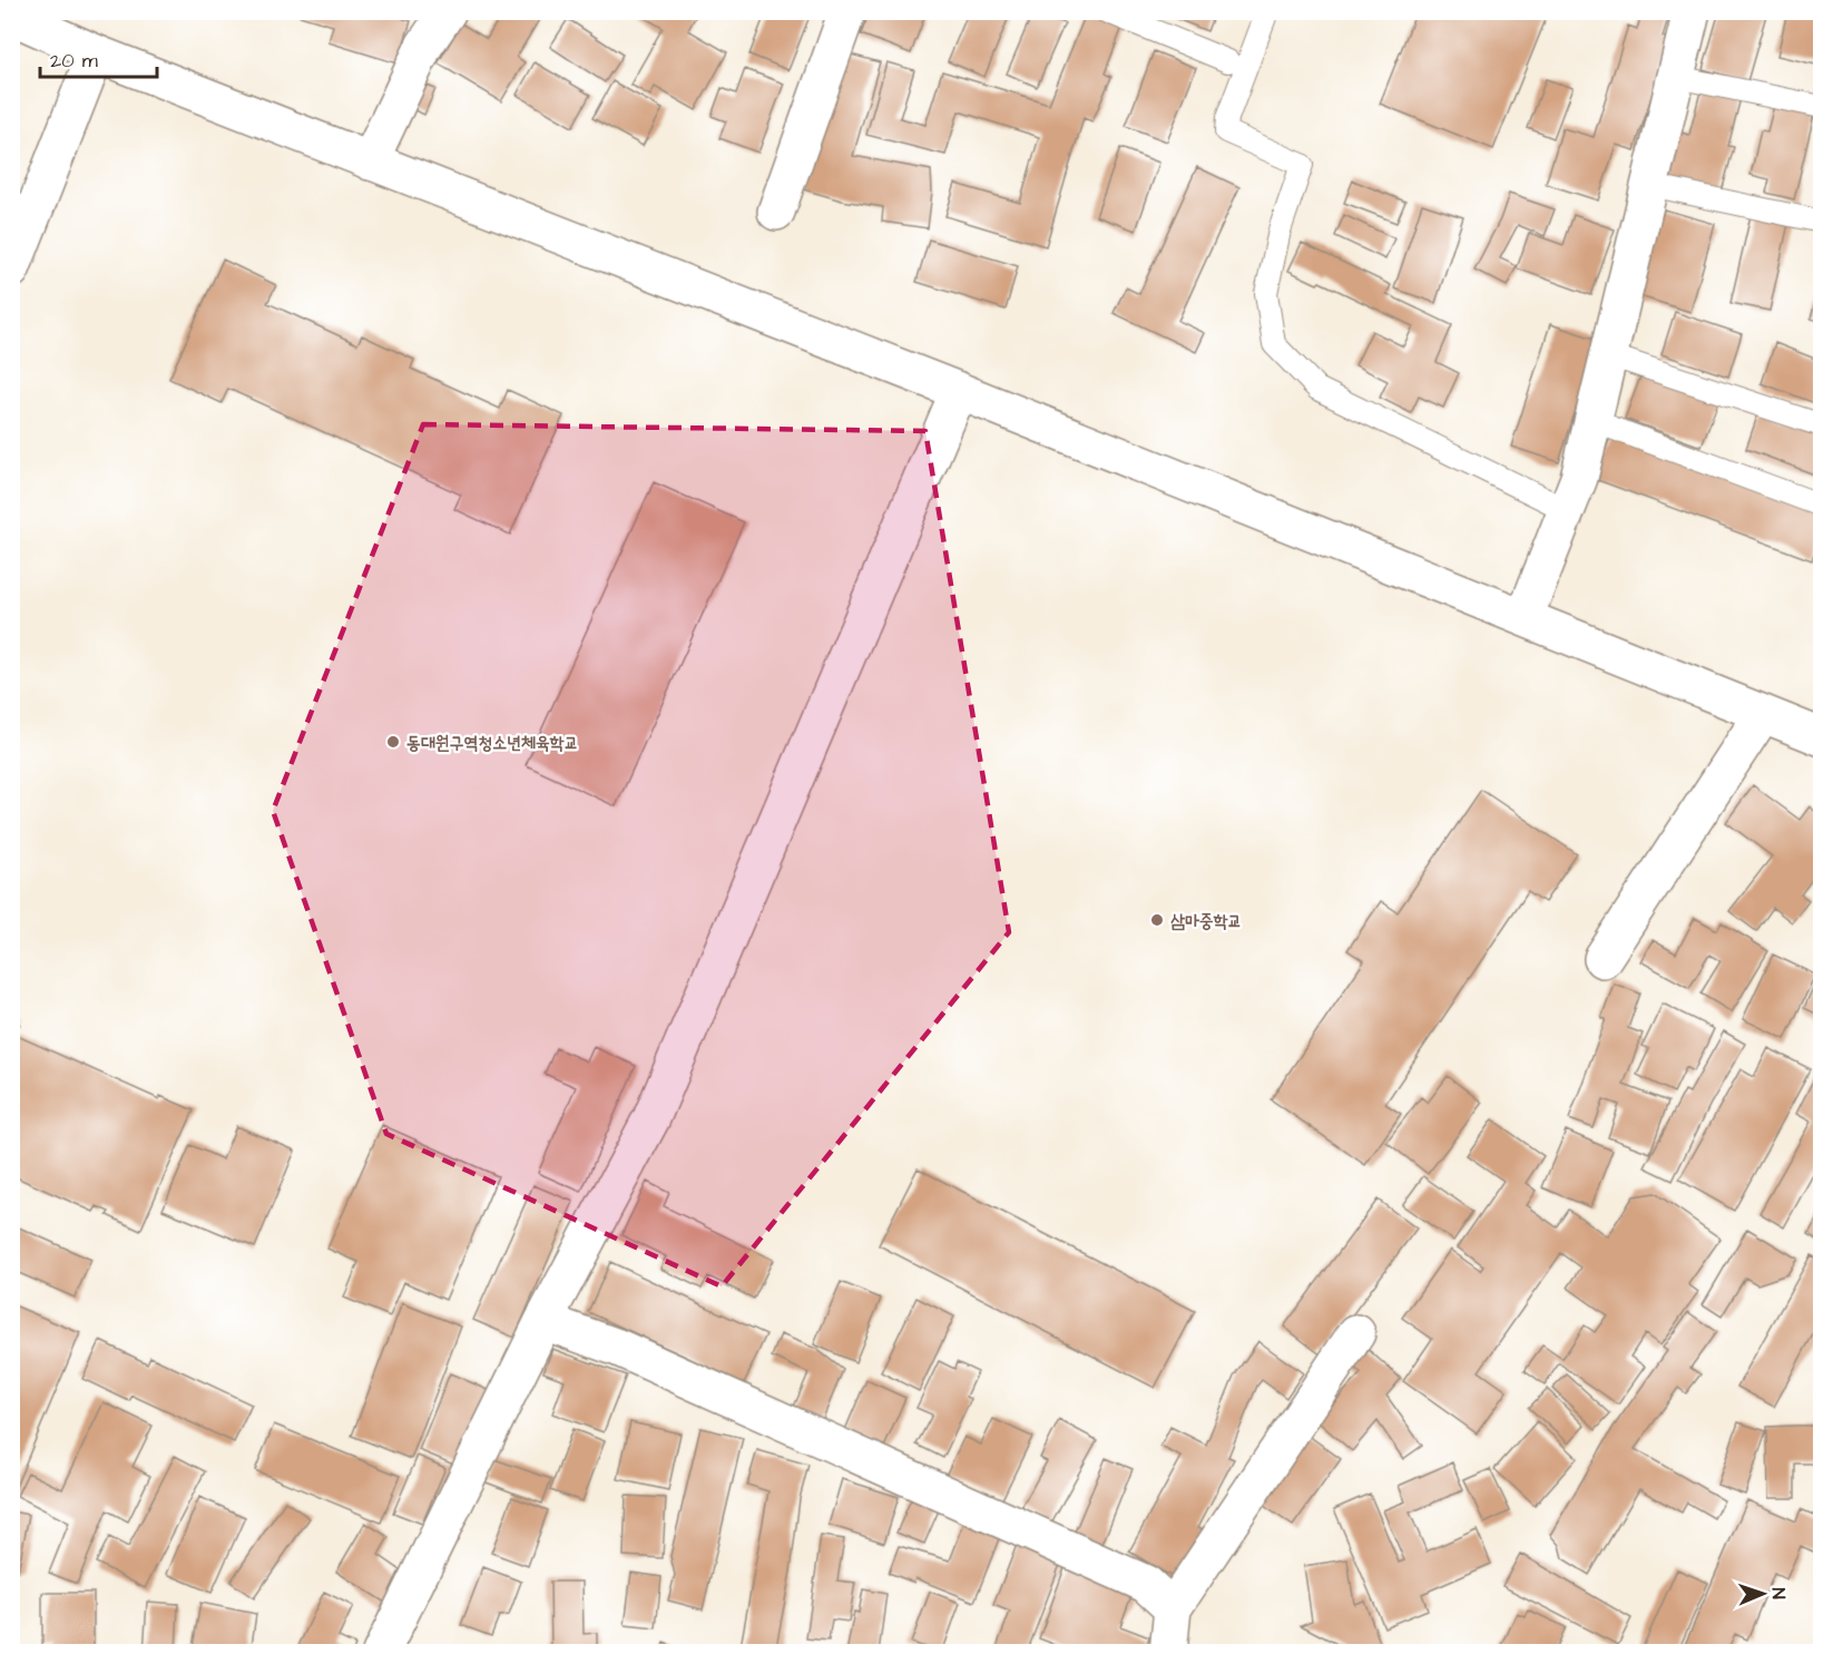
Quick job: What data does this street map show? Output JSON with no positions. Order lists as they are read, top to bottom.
{
  "places": ["동대원구역청소년체육학교", "삼마중학교"],
  "scale_bar": "20 m",
  "north": "right"
}
